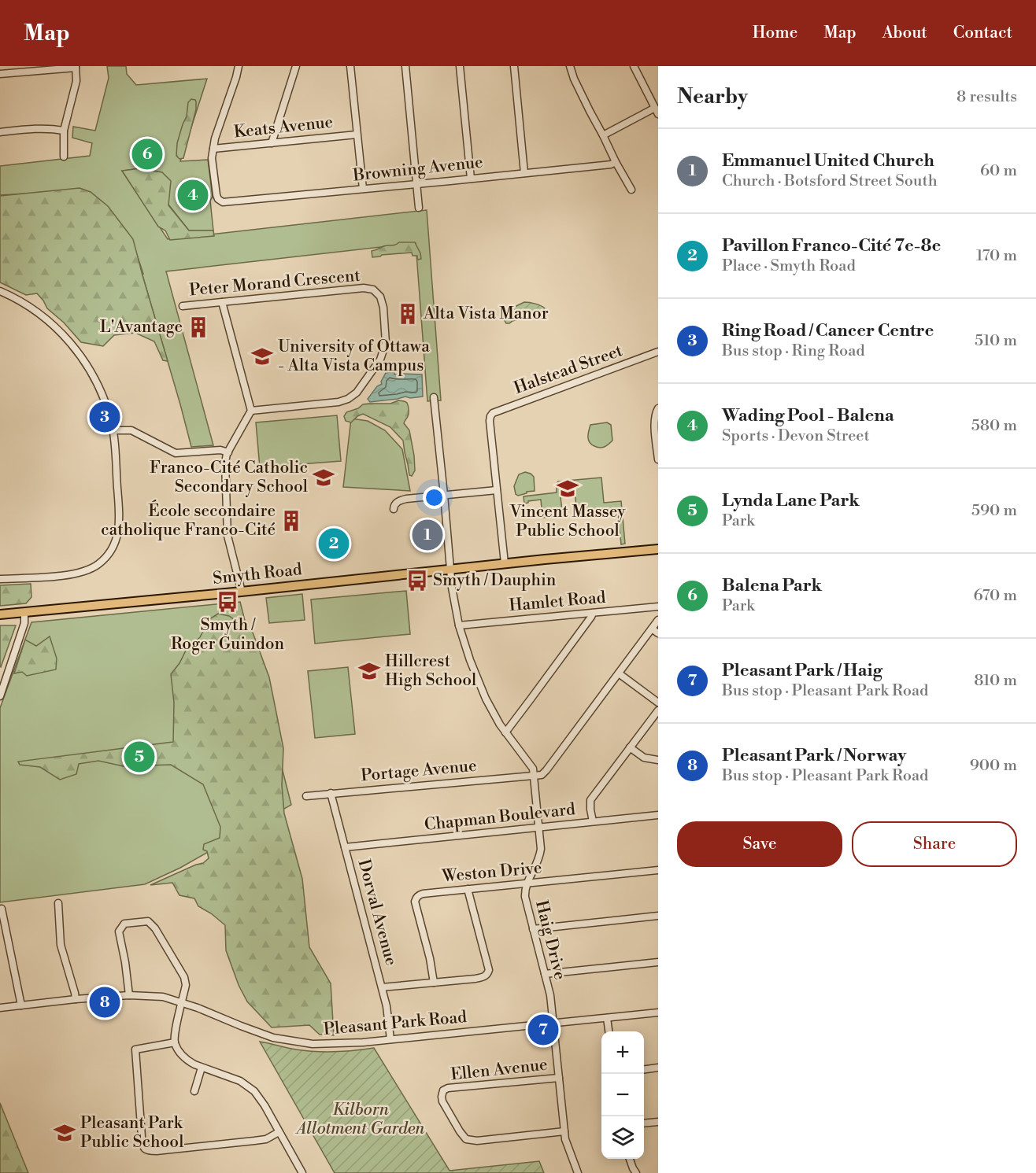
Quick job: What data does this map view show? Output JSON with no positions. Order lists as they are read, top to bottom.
{
  "streets": {
    "main road": ["Smyth Road"],
    "street": [
      "Keats Avenue",
      "Browning Avenue",
      "Peter Morand Crescent",
      "Halstead Street",
      "Hamlet Road",
      "Portage Avenue",
      "Chapman Boulevard",
      "Weston Drive",
      "Dorval Avenue",
      "Haig Drive",
      "Pleasant Park Road",
      "Ellen Avenue"
    ]
  },
  "crossings": [
    ["Keats Avenue", "Browning Avenue"],
    ["Portage Avenue", "Dorval Avenue"],
    ["Portage Avenue", "Haig Drive"],
    ["Chapman Boulevard", "Dorval Avenue"],
    ["Chapman Boulevard", "Haig Drive"],
    ["Weston Drive", "Haig Drive"],
    ["Dorval Avenue", "Pleasant Park Road"],
    ["Haig Drive", "Pleasant Park Road"],
    ["Haig Drive", "Ellen Avenue"]
  ],
  "parks": ["Kilborn Allotment Garden"],
  "places": {
    "building": ["Alta Vista Manor", "L'Avantage", "École secondaire catholique Franco-Cité"],
    "school or university": [
      "University of Ottawa - Alta Vista Campus",
      "Franco-Cité Catholic Secondary School",
      "Vincent Massey Public School",
      "Hillcrest High School",
      "Pleasant Park Public School"
    ],
    "bus stop": ["Smyth / Dauphin", "Smyth / Roger Guindon"]
  },
  "page": {
    "header": "Map",
    "nav": [
      "Home",
      "Map",
      "About",
      "Contact"
    ],
    "heading": ["Nearby", "8 results"],
    "list": [
      {
        "mark": "1",
        "name": "Emmanuel United Church",
        "note": "Church · Botsford Street South",
        "value": "60 m"
      },
      {
        "mark": "2",
        "name": "Pavillon Franco-Cité 7e-8e",
        "note": "Place · Smyth Road",
        "value": "170 m"
      },
      {
        "mark": "3",
        "name": "Ring Road / Cancer Centre",
        "note": "Bus stop · Ring Road",
        "value": "510 m"
      },
      {
        "mark": "4",
        "name": "Wading Pool - Balena",
        "note": "Sports · Devon Street",
        "value": "580 m"
      },
      {
        "mark": "5",
        "name": "Lynda Lane Park",
        "note": "Park",
        "value": "590 m"
      },
      {
        "mark": "6",
        "name": "Balena Park",
        "note": "Park",
        "value": "670 m"
      },
      {
        "mark": "7",
        "name": "Pleasant Park / Haig",
        "note": "Bus stop · Pleasant Park Road",
        "value": "810 m"
      },
      {
        "mark": "8",
        "name": "Pleasant Park / Norway",
        "note": "Bus stop · Pleasant Park Road",
        "value": "900 m"
      }
    ],
    "pins": [
      "6",
      "4",
      "3",
      "1",
      "2",
      "5",
      "8",
      "7"
    ],
    "buttons": ["Save", "Share"],
    "map_buttons": ["+", "−"]
  }
}
